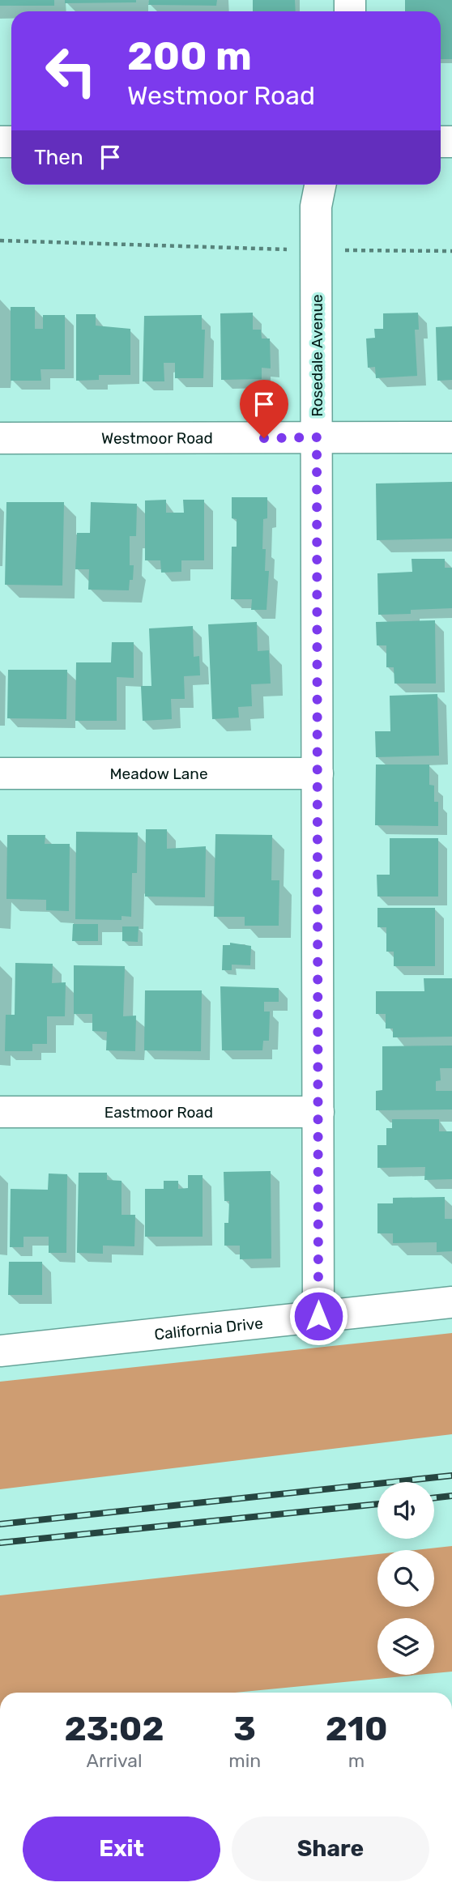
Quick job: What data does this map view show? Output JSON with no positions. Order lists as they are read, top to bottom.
{
  "streets": {
    "street": [
      "Rosedale Avenue",
      "Westmoor Road",
      "Meadow Lane",
      "Eastmoor Road",
      "California Drive"
    ]
  },
  "crossings": [
    ["Rosedale Avenue", "Westmoor Road"],
    ["Rosedale Avenue", "Meadow Lane"],
    ["Rosedale Avenue", "Eastmoor Road"],
    ["Rosedale Avenue", "California Drive"]
  ],
  "page": {
    "turn": ["200 m", "Westmoor Road"],
    "then": "Then",
    "eta": [
      "23:02",
      "Arrival",
      "3",
      "min",
      "210",
      "m"
    ],
    "buttons": ["Exit", "Share"]
  }
}
